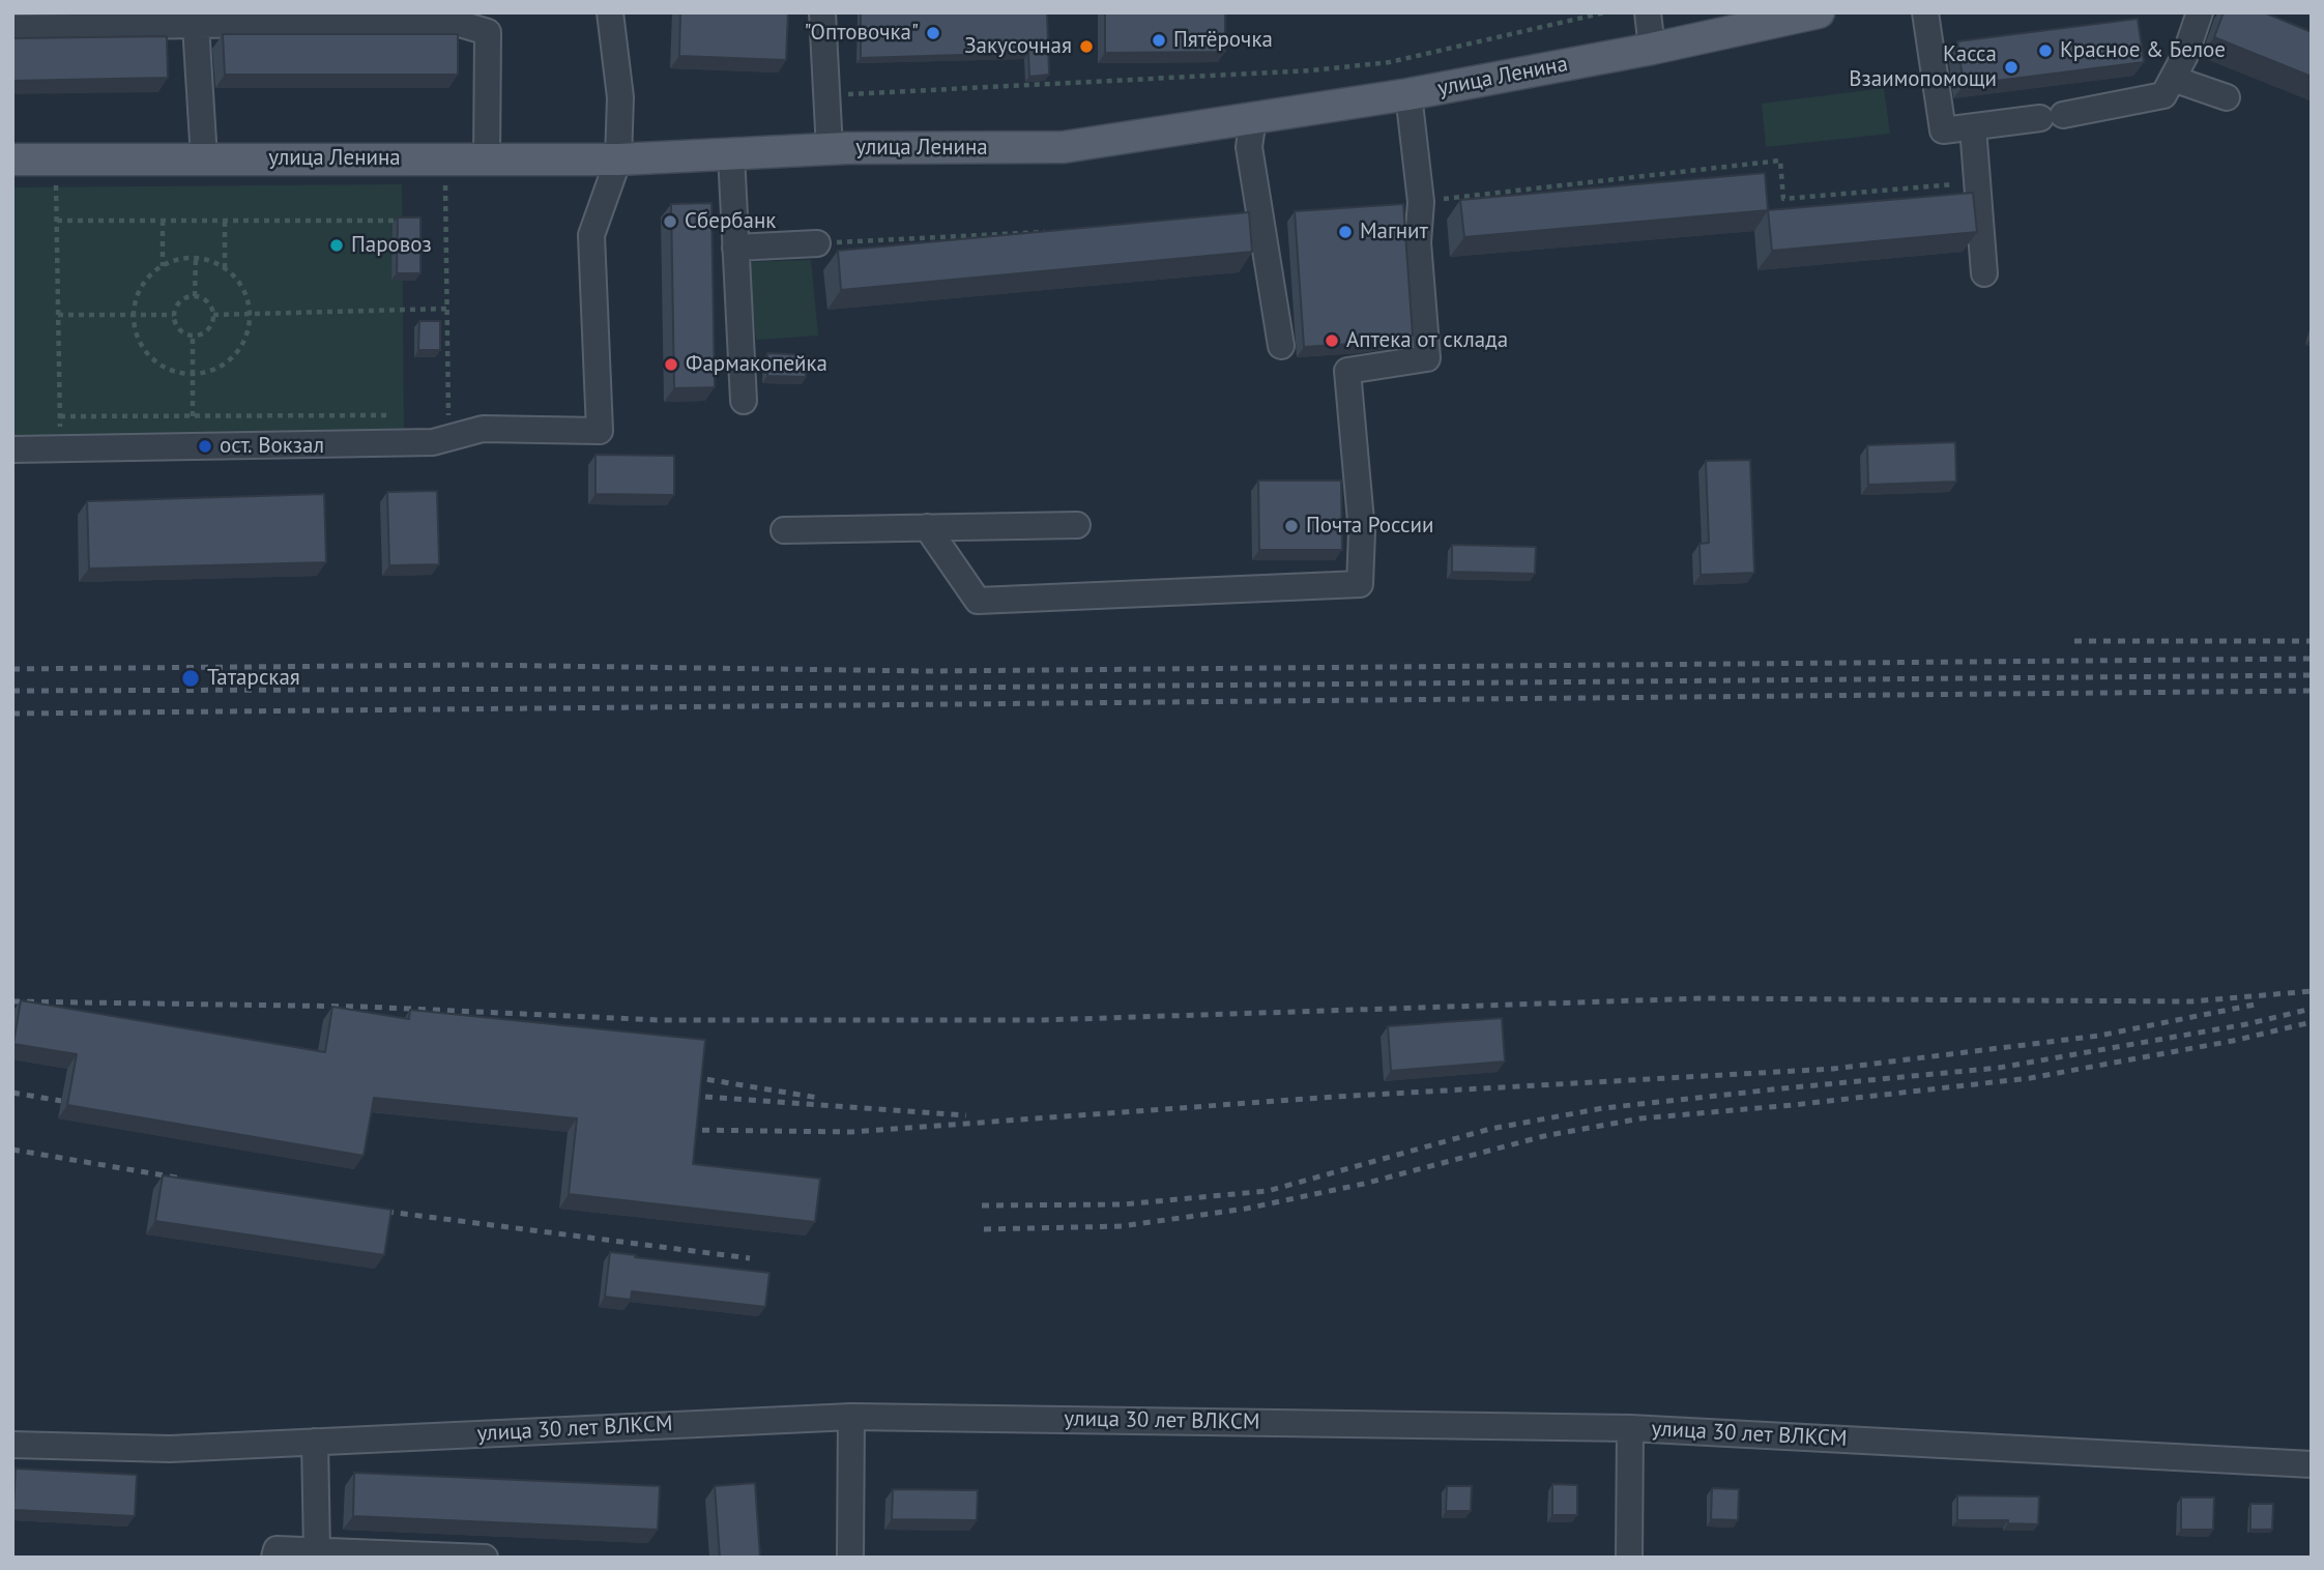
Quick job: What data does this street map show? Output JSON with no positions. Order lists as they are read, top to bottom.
{
  "streets": {
    "main road": ["улица Ленина"],
    "street": ["улица 30 лет ВЛКСМ"]
  },
  "places": [
    "\"Оптовочка\"",
    "Пятёрочка",
    "Закусочная",
    "Красное & Белое",
    "Касса Взаимопомощи",
    "Сбербанк",
    "Магнит",
    "Паровоз",
    "Аптека от склада",
    "Фармакопейка",
    "ост. Вокзал",
    "Почта России",
    "Татарская"
  ]
}
